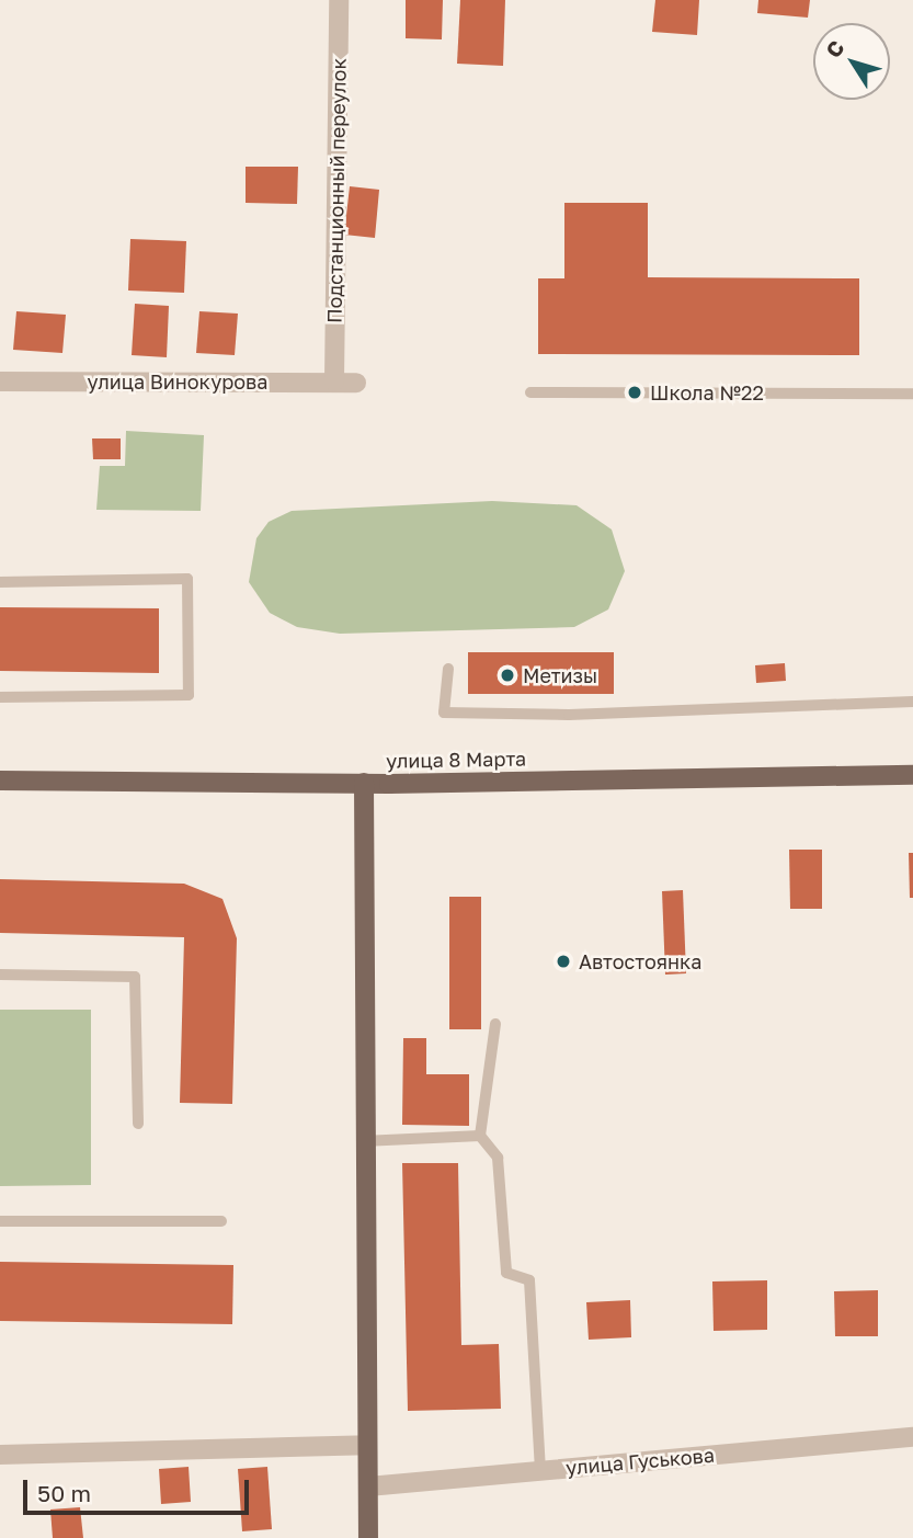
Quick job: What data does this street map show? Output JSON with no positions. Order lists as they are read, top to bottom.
{
  "streets": {
    "main road": ["улица 8 Марта"],
    "street": ["Подстанционный переулок", "улица Винокурова", "улица Гуськова"]
  },
  "crossings": [
    ["Подстанционный переулок", "улица Винокурова"]
  ],
  "places": ["Школа №22", "Метизы", "Автостоянка"],
  "scale_bar": "50 m",
  "north": "top left"
}
